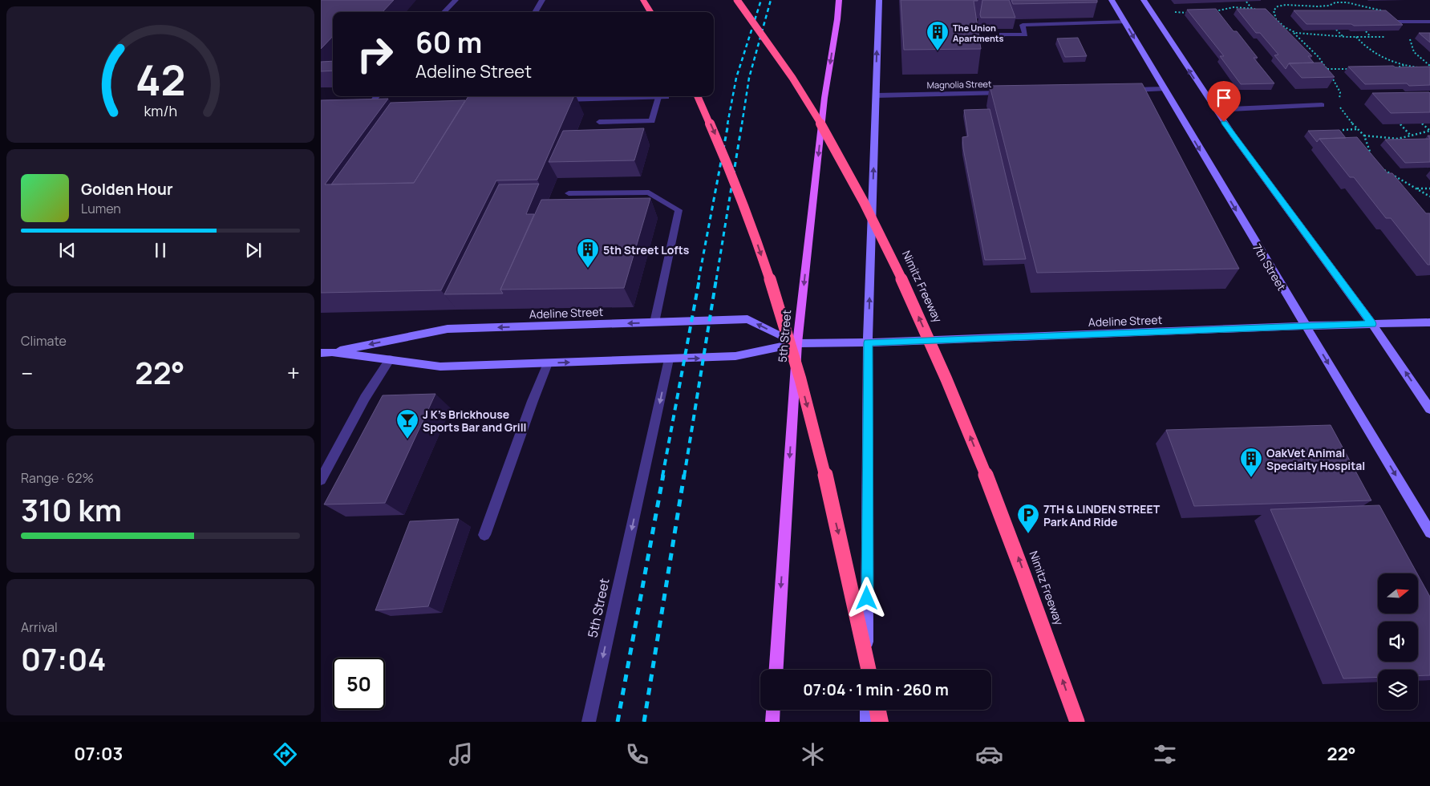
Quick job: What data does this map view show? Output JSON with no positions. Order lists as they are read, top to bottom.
{
  "streets": {
    "highway": ["Nimitz Freeway"],
    "main road": ["7th Street", "Adeline Street", "5th Street"],
    "street": ["Magnolia Street"]
  },
  "crossings": [
    ["7th Street", "Adeline Street"],
    ["Adeline Street", "5th Street"]
  ],
  "one_way": ["Nimitz Freeway"],
  "places": {
    "building": ["The Union Apartments", "5th Street Lofts", "OakVet Animal Specialty Hospital"],
    "bar": ["J K's Brickhouse Sports Bar and Grill"],
    "parking": ["7TH & LINDEN STREET Park And Ride"]
  },
  "north": "right",
  "page": {
    "turn": ["60 m", "Adeline Street"],
    "song": ["Golden Hour", "Lumen"],
    "tile": [
      "Climate",
      ["Range · 62%", "310 km"],
      ["Arrival", "07:04"]
    ],
    "heat": ["−", "22°", "+"],
    "limit": "50",
    "trip": "07:04 · 1 min · 260 m",
    "tabs": ["07:03", "22°"],
    "gauge": ["42", "km/h"]
  }
}
